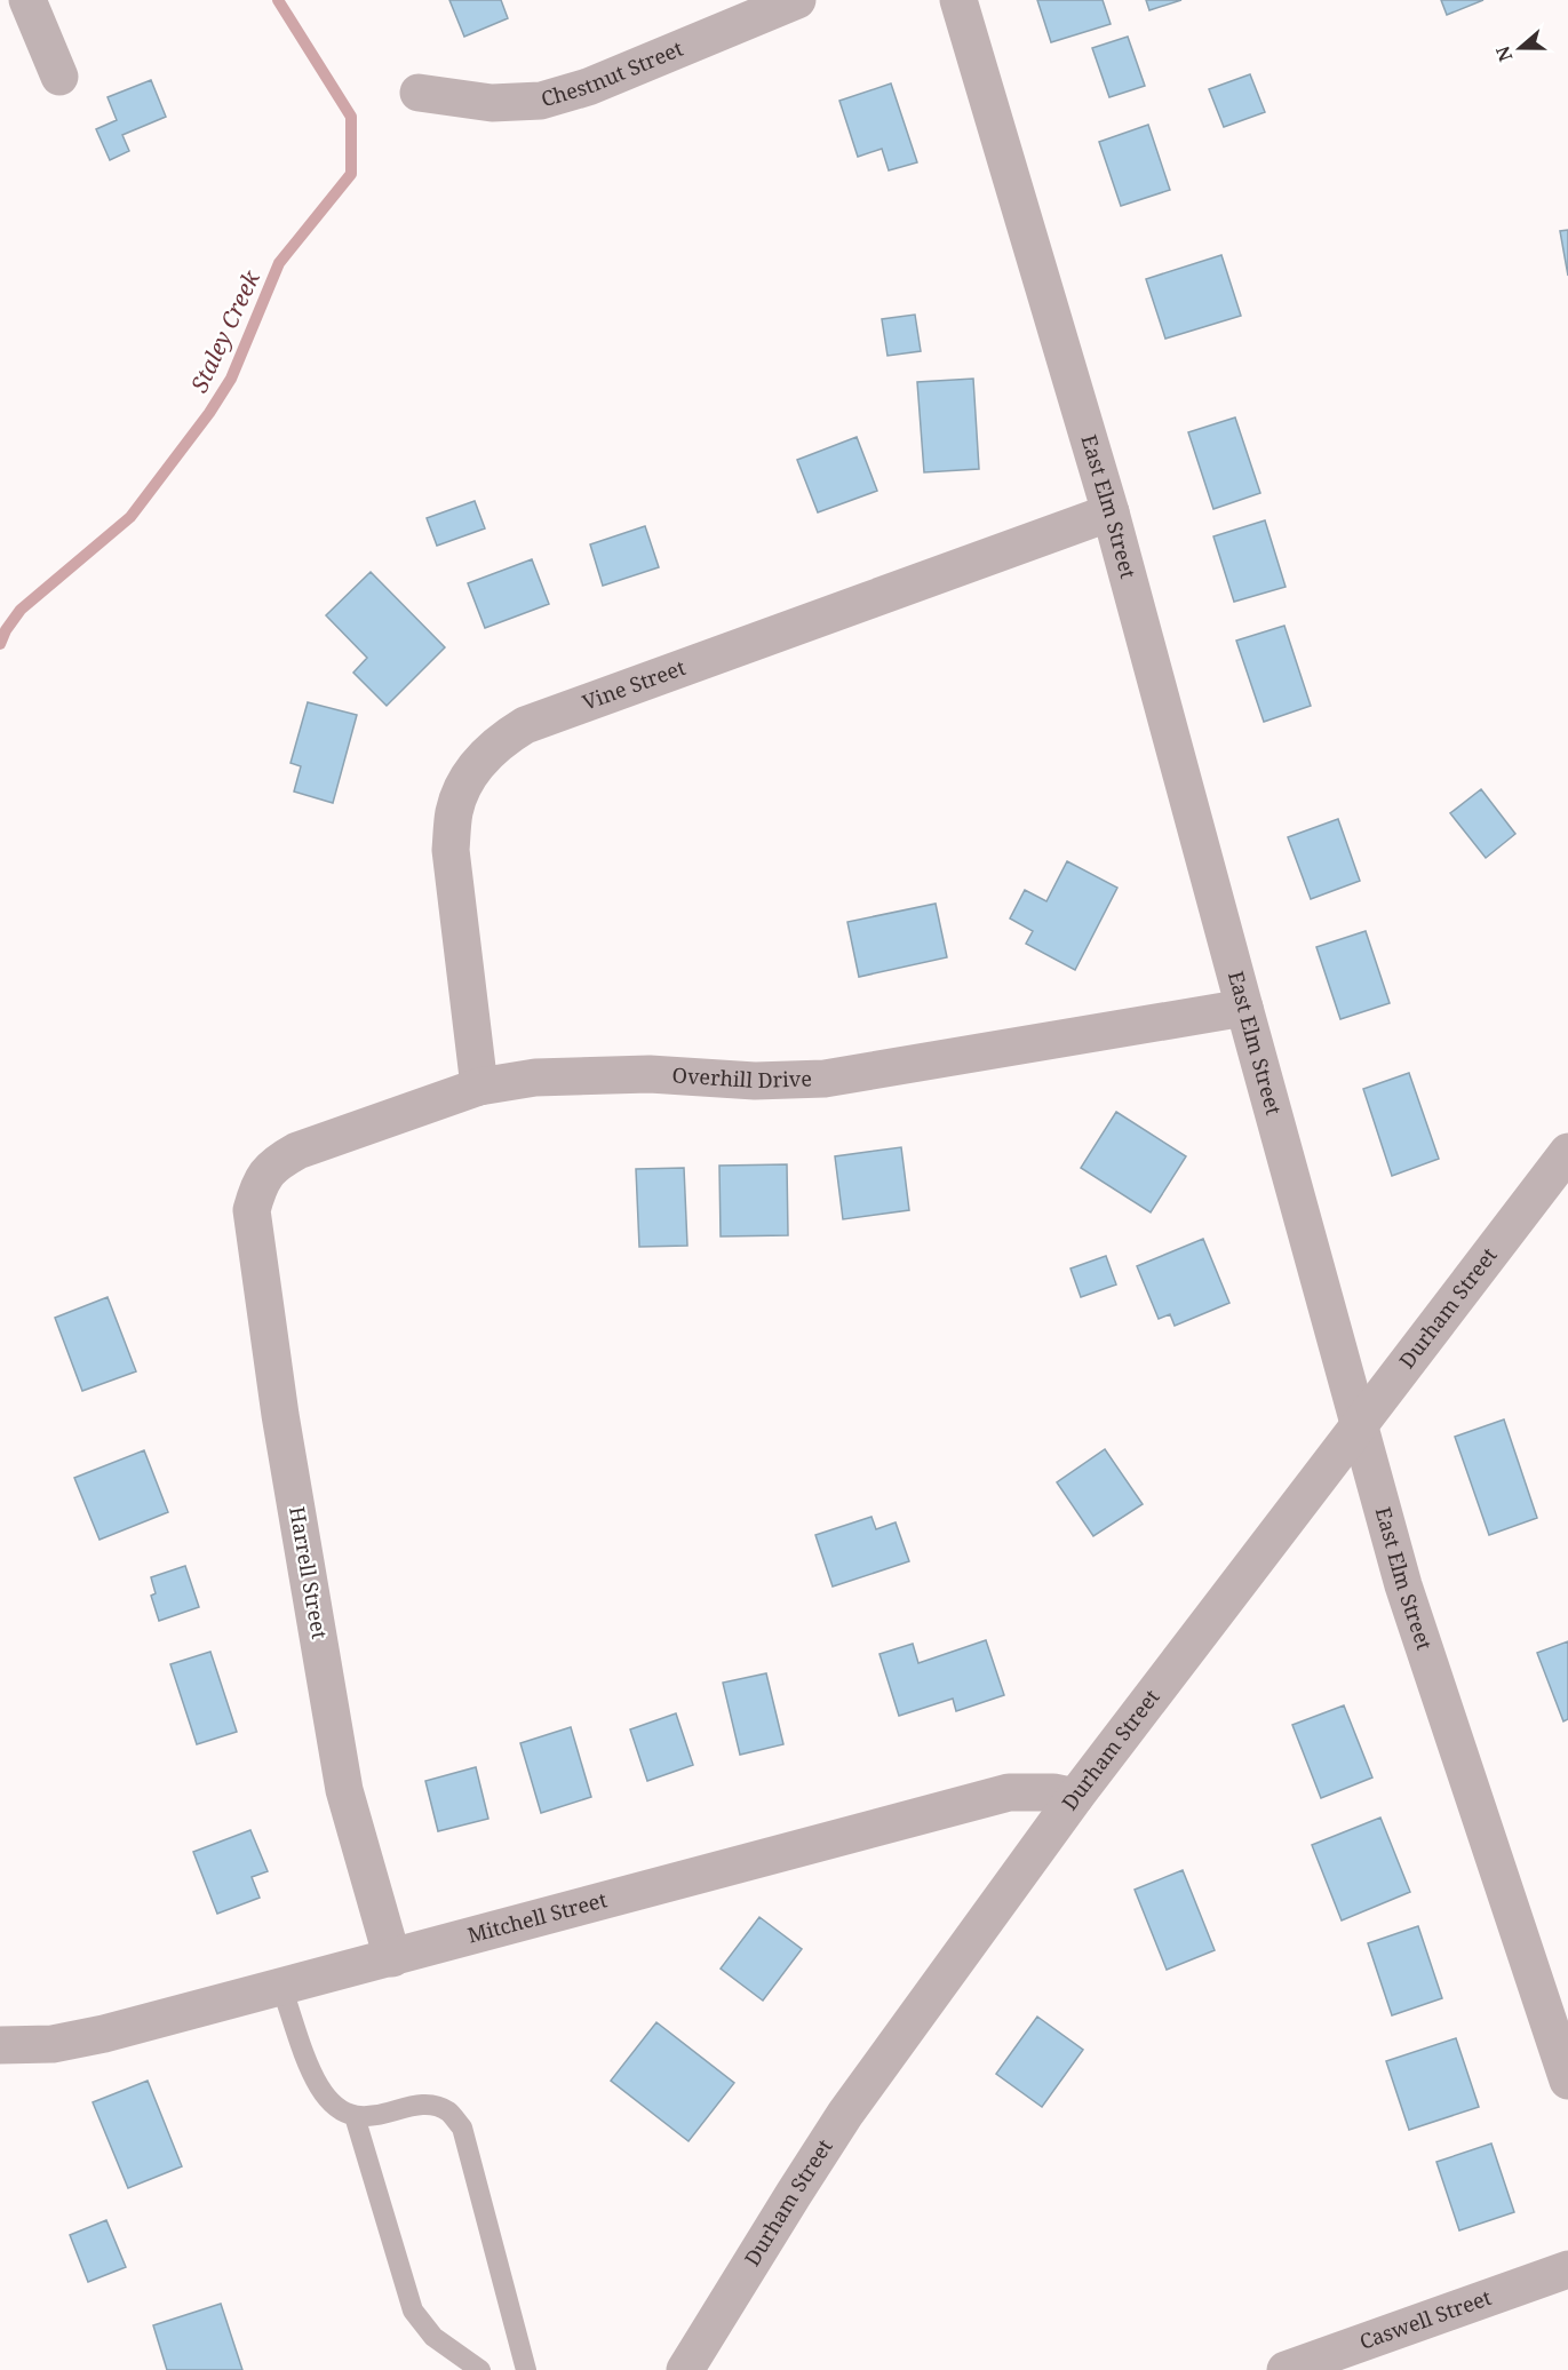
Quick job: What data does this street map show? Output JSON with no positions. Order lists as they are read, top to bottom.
{
  "streets": {
    "street": [
      "Chestnut Street",
      "East Elm Street",
      "Vine Street",
      "Overhill Drive",
      "Durham Street",
      "Harrell Street",
      "Mitchell Street",
      "Caswell Street"
    ]
  },
  "crossings": [
    ["East Elm Street", "Vine Street"],
    ["East Elm Street", "Overhill Drive"],
    ["East Elm Street", "Durham Street"],
    ["Vine Street", "Overhill Drive"],
    ["Overhill Drive", "Harrell Street"],
    ["Durham Street", "Mitchell Street"],
    ["Harrell Street", "Mitchell Street"]
  ],
  "water": ["Staley Creek"],
  "north": "left"
}
